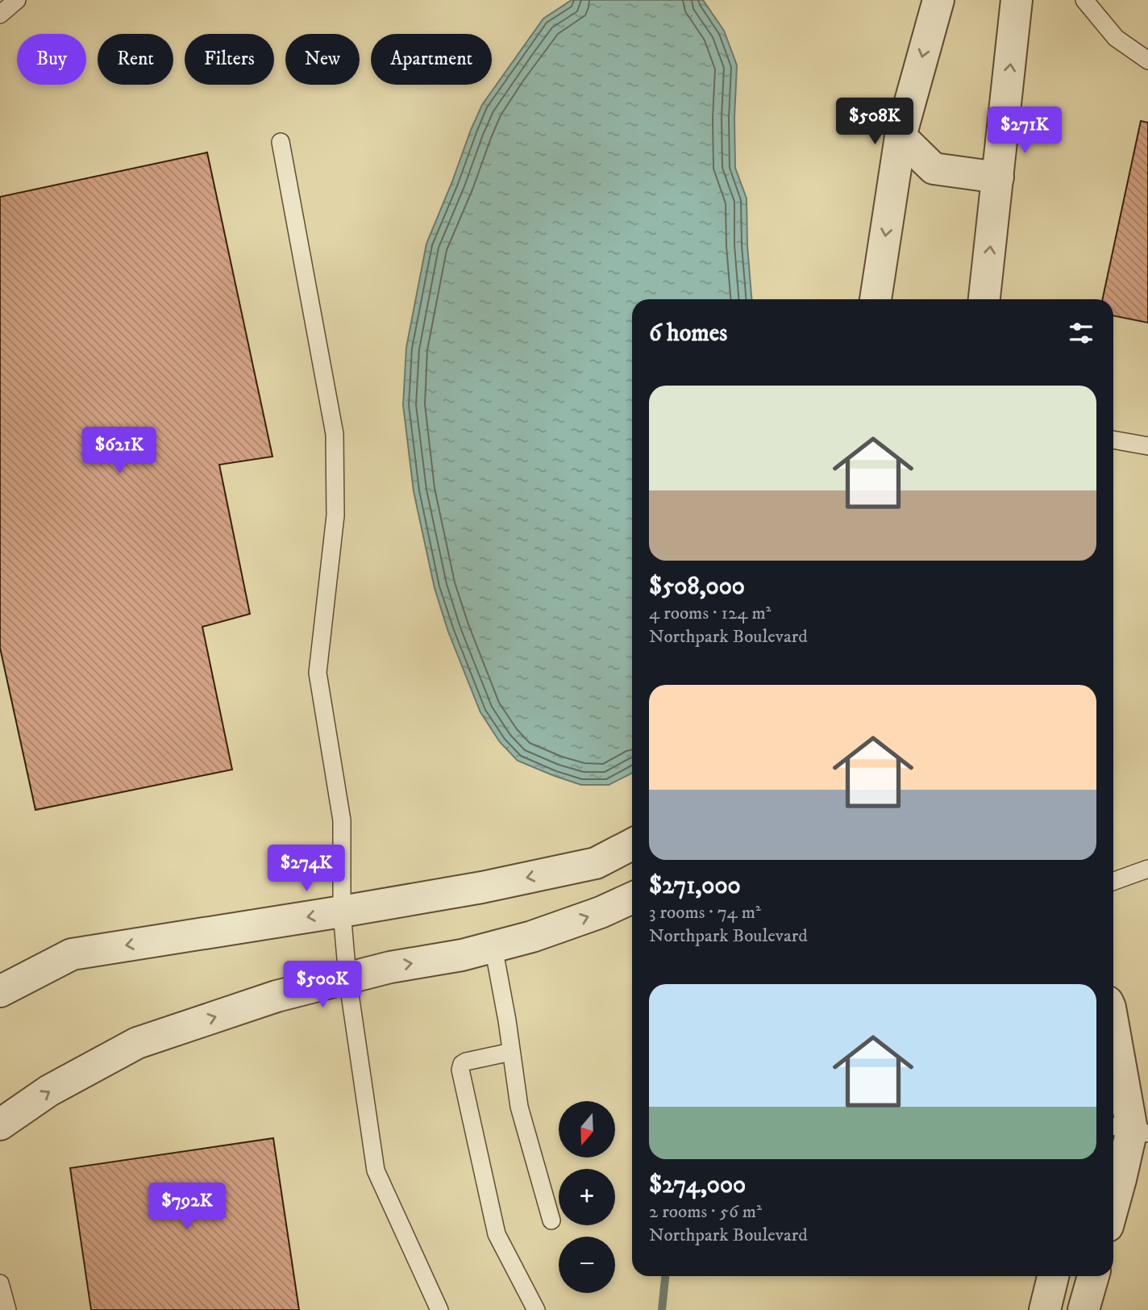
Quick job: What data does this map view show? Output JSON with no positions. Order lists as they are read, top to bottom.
{
  "north": "bottom",
  "page": {
    "chip": [
      "Buy",
      "Rent",
      "Filters",
      "New",
      "Apartment"
    ],
    "price": [
      "$508K",
      "$271K",
      "$621K",
      "$274K",
      "$500K",
      "$792K"
    ],
    "heading": "6 homes",
    "list": [
      {
        "name": "$508,000",
        "note": "4 rooms · 124 m² · Northpark Boulevard"
      },
      {
        "name": "$271,000",
        "note": "3 rooms · 74 m² · Northpark Boulevard"
      },
      {
        "name": "$274,000",
        "note": "2 rooms · 56 m² · Northpark Boulevard"
      }
    ],
    "map_buttons": ["+", "−"]
  }
}
